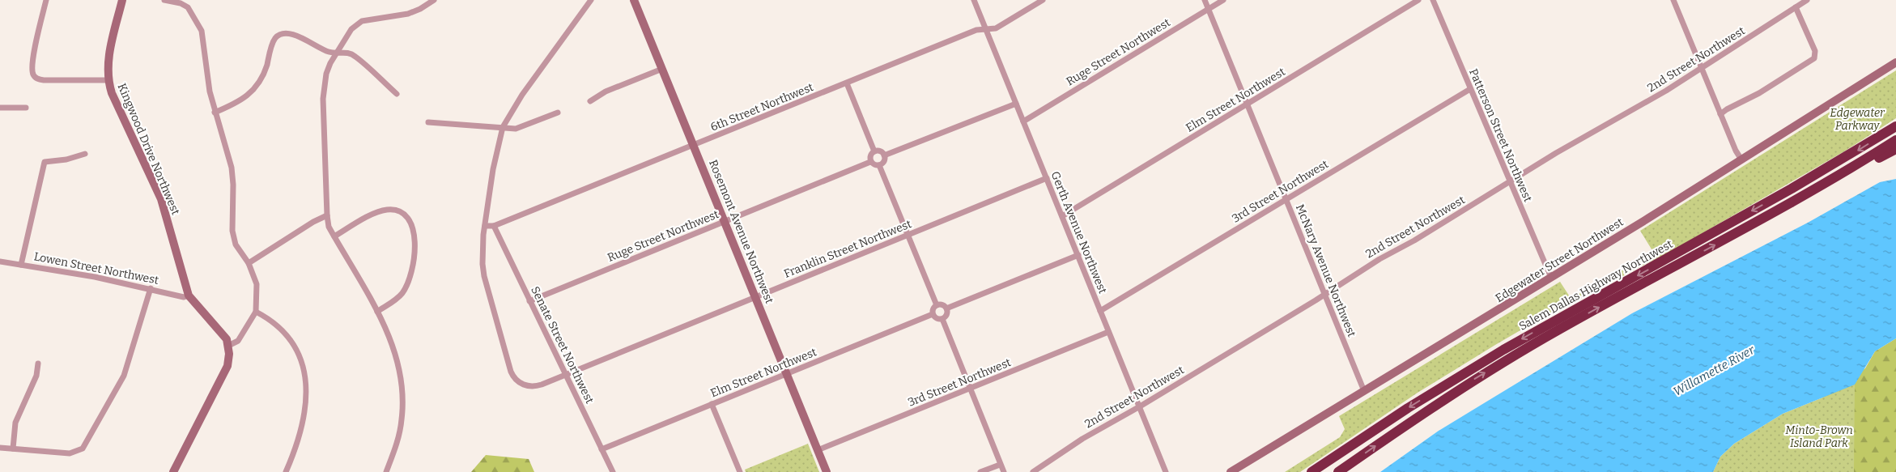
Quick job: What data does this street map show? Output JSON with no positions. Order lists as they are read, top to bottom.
{
  "streets": {
    "highway": ["Salem Dallas Highway Northwest"],
    "street": [
      "Ruge Street Northwest",
      "2nd Street Northwest",
      "Elm Street Northwest",
      "6th Street Northwest",
      "Patterson Street Northwest",
      "Kingwood Drive Northwest",
      "3rd Street Northwest",
      "Rosemont Avenue Northwest",
      "Gerth Avenue Northwest",
      "Franklin Street Northwest",
      "Edgewater Street Northwest",
      "Lowen Street Northwest",
      "McNary Avenue Northwest",
      "Senate Street Northwest"
    ]
  },
  "crossings": [
    ["Ruge Street Northwest", "Rosemont Avenue Northwest"],
    ["Ruge Street Northwest", "Gerth Avenue Northwest"],
    ["Ruge Street Northwest", "McNary Avenue Northwest"],
    ["Ruge Street Northwest", "Senate Street Northwest"],
    ["2nd Street Northwest", "Patterson Street Northwest"],
    ["2nd Street Northwest", "Gerth Avenue Northwest"],
    ["2nd Street Northwest", "McNary Avenue Northwest"],
    ["Elm Street Northwest", "Rosemont Avenue Northwest"],
    ["Elm Street Northwest", "Gerth Avenue Northwest"],
    ["Elm Street Northwest", "McNary Avenue Northwest"],
    ["Elm Street Northwest", "Senate Street Northwest"],
    ["6th Street Northwest", "Rosemont Avenue Northwest"],
    ["6th Street Northwest", "Gerth Avenue Northwest"],
    ["6th Street Northwest", "Franklin Street Northwest"],
    ["6th Street Northwest", "Senate Street Northwest"],
    ["Patterson Street Northwest", "3rd Street Northwest"],
    ["Patterson Street Northwest", "Edgewater Street Northwest"],
    ["Kingwood Drive Northwest", "Lowen Street Northwest"],
    ["3rd Street Northwest", "Rosemont Avenue Northwest"],
    ["3rd Street Northwest", "Gerth Avenue Northwest"],
    ["3rd Street Northwest", "McNary Avenue Northwest"],
    ["Rosemont Avenue Northwest", "Franklin Street Northwest"],
    ["Gerth Avenue Northwest", "Franklin Street Northwest"],
    ["Franklin Street Northwest", "Senate Street Northwest"],
    ["Edgewater Street Northwest", "McNary Avenue Northwest"]
  ],
  "water": ["Willamette River"],
  "parks": ["Edgewater Parkway", "Minto-Brown Island Park"]
}
